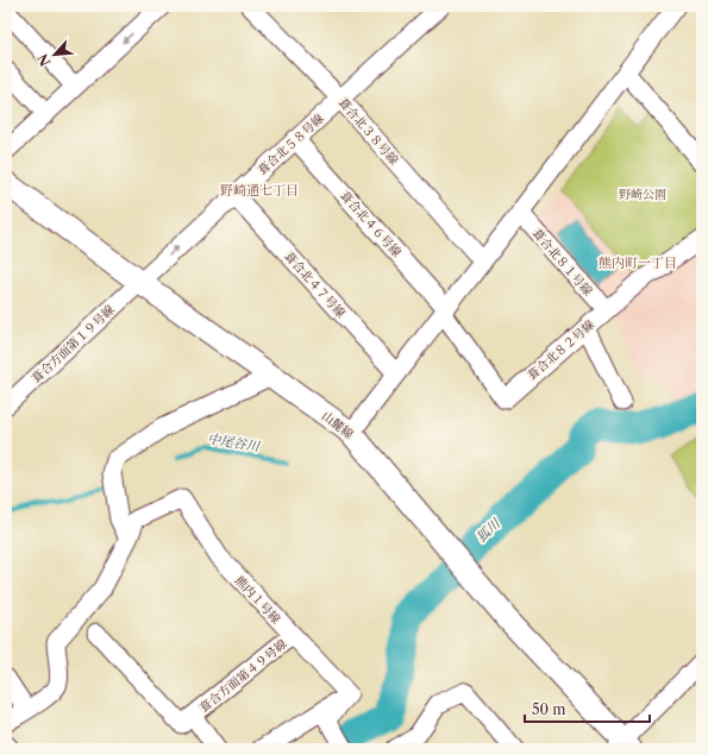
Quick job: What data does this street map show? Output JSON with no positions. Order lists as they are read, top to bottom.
{
  "streets": {
    "main road": ["山麓線"],
    "street": [
      "葺合北３８号線",
      "葺合北５８号線",
      "葺合北４６号線",
      "葺合北８１号線",
      "葺合北４７号線",
      "葺合方面第１９号線",
      "葺合北８２号線",
      "熊内１号線",
      "葺合方面第４９号線"
    ]
  },
  "crossings": [
    ["葺合北３８号線", "葺合北５８号線"],
    ["葺合北５８号線", "葺合北４６号線"],
    ["葺合北５８号線", "葺合北４７号線"],
    ["葺合北５８号線", "葺合方面第１９号線"],
    ["葺合北５８号線", "山麓線"],
    ["葺合北４６号線", "葺合北８２号線"],
    ["葺合北８１号線", "葺合北８２号線"],
    ["葺合方面第１９号線", "山麓線"],
    ["熊内１号線", "葺合方面第４９号線"]
  ],
  "districts": ["野崎通七丁目", "熊内町一丁目"],
  "water": ["中尾谷川", "狐川"],
  "parks": ["野崎公園"],
  "scale_bar": "50 m",
  "north": "bottom left"
}
